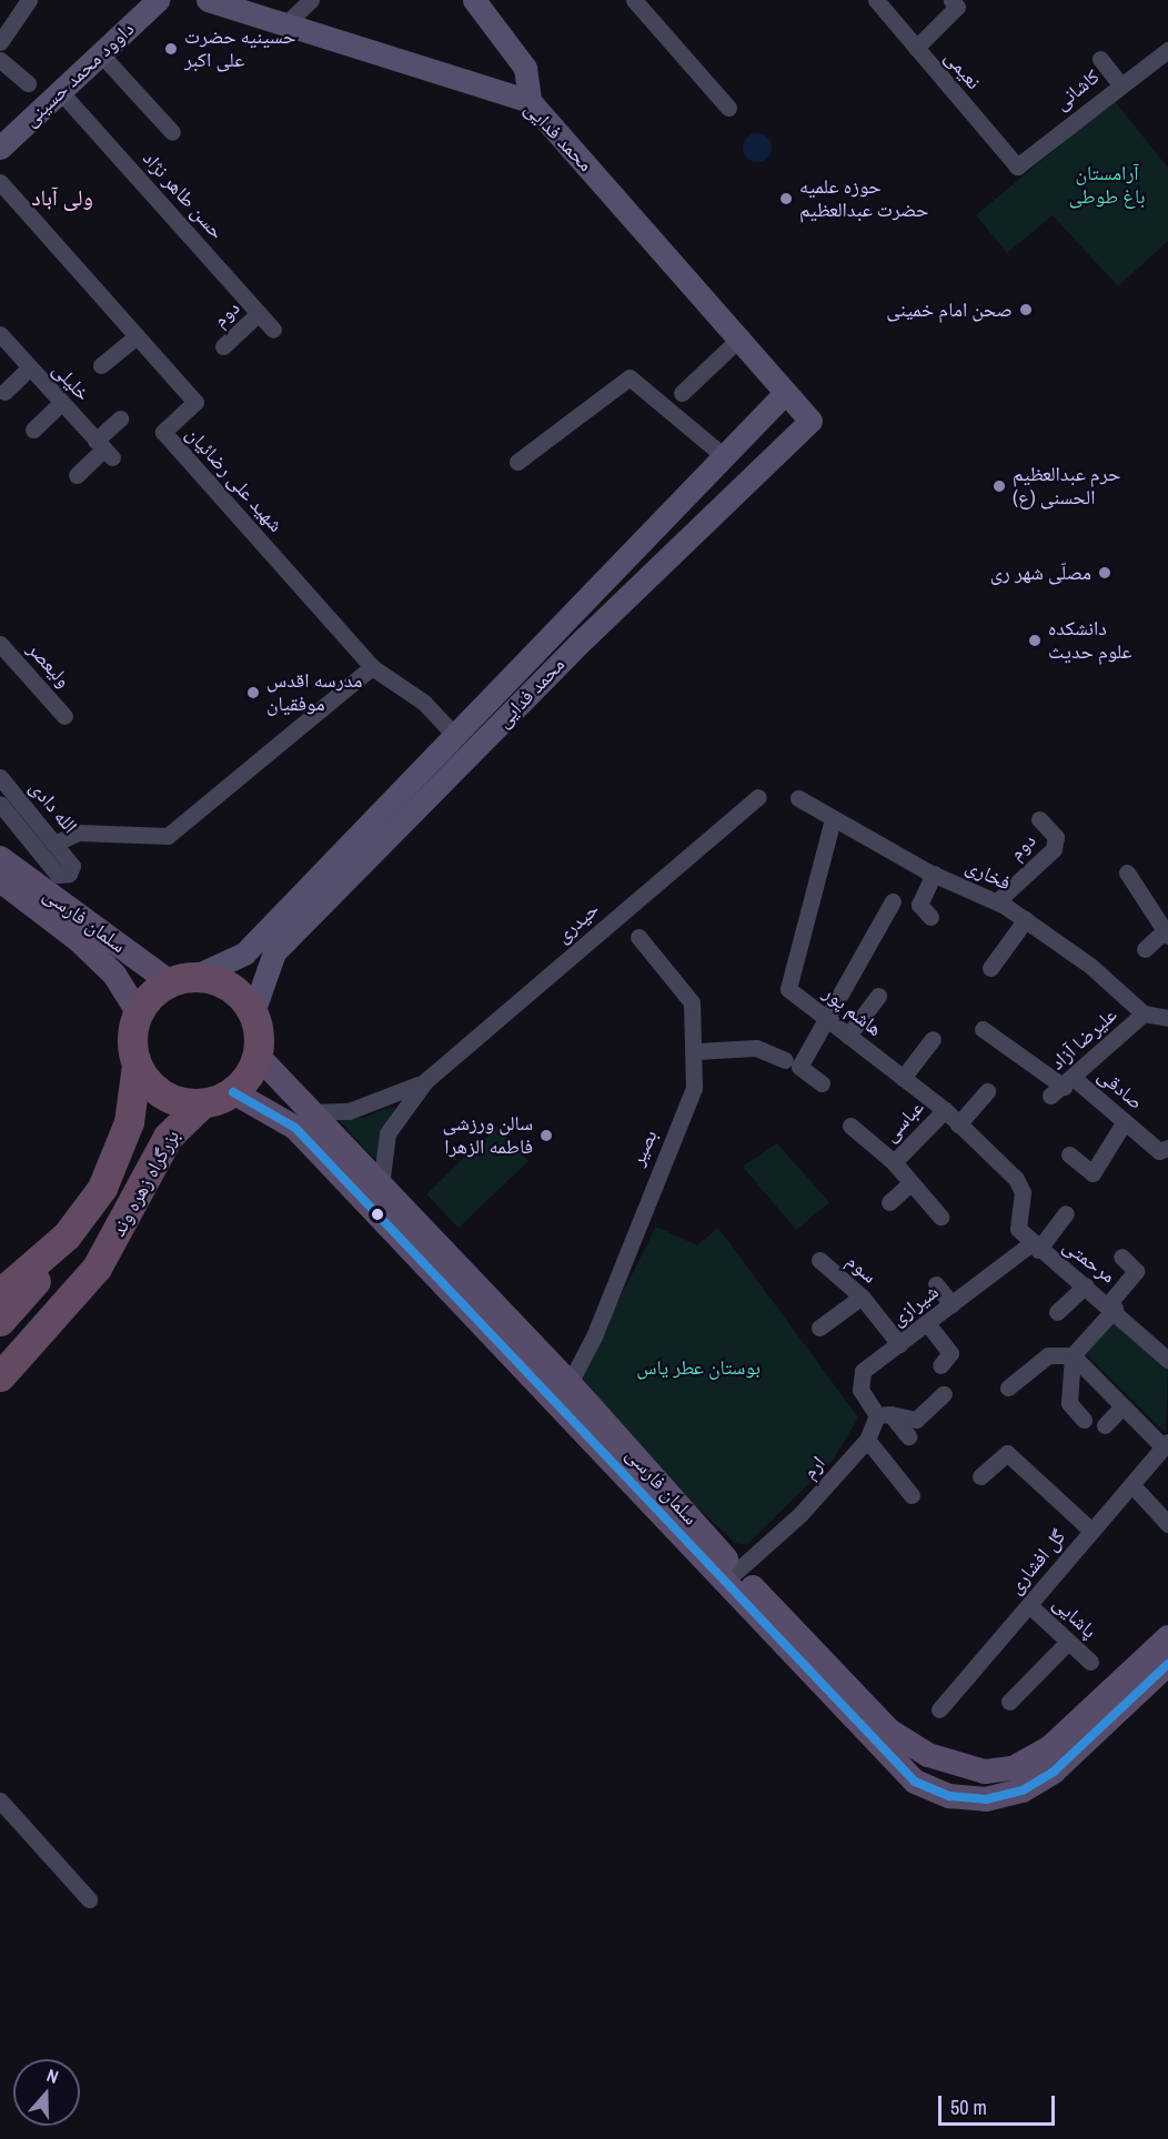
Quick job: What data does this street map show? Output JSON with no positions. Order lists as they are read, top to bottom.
{
  "streets": {
    "highway": ["بزرگراه زهره وند"],
    "main road": ["سلمان فارسی"],
    "street": [
      "نعیمی",
      "داوود محمد حسینی",
      "کاشانی",
      "محمد فدایی",
      "حسن طاهر نژاد",
      "دوم",
      "خلیلی",
      "شهید علی رضائیان",
      "ولیعصر",
      "الله دادی",
      "فخاری",
      "حیدری",
      "هاشم پور",
      "علیرضا آزاد",
      "صادقی",
      "عباسی",
      "بصیر",
      "مرحمتی",
      "سوم",
      "شیرازی",
      "ارم",
      "گل افشاری",
      "پاشایی"
    ]
  },
  "crossings": [
    ["نعیمی", "کاشانی"],
    ["داوود محمد حسینی", "حسن طاهر نژاد"],
    ["محمد فدایی", "شهید علی رضائیان"],
    ["محمد فدایی", "سلمان فارسی"],
    ["محمد فدایی", "بزرگراه زهره وند"],
    ["حسن طاهر نژاد", "دوم"],
    ["دوم", "فخاری"],
    ["فخاری", "هاشم پور"],
    ["فخاری", "علیرضا آزاد"],
    ["سلمان فارسی", "بصیر"],
    ["سلمان فارسی", "بزرگراه زهره وند"],
    ["سلمان فارسی", "ارم"],
    ["هاشم پور", "عباسی"],
    ["هاشم پور", "مرحمتی"],
    ["علیرضا آزاد", "صادقی"],
    ["مرحمتی", "شیرازی"],
    ["سوم", "شیرازی"],
    ["شیرازی", "ارم"],
    ["گل افشاری", "پاشایی"]
  ],
  "districts": ["ولی آباد"],
  "parks": ["آرامستان باغ طوطی", "بوستان عطر یاس"],
  "places": [
    "حسینیه حضرت علی اکبر",
    "حوزه علمیه حضرت عبدالعظیم",
    "صحن امام خمینی",
    "حرم عبدالعظیم الحسنی (ع)",
    "مصلّی شهر ری",
    "دانشکده علوم حدیث",
    "مدرسه اقدس موفقیان",
    "سالن ورزشی فاطمه الزهرا"
  ],
  "scale_bar": "50 m",
  "north": "top"
}
